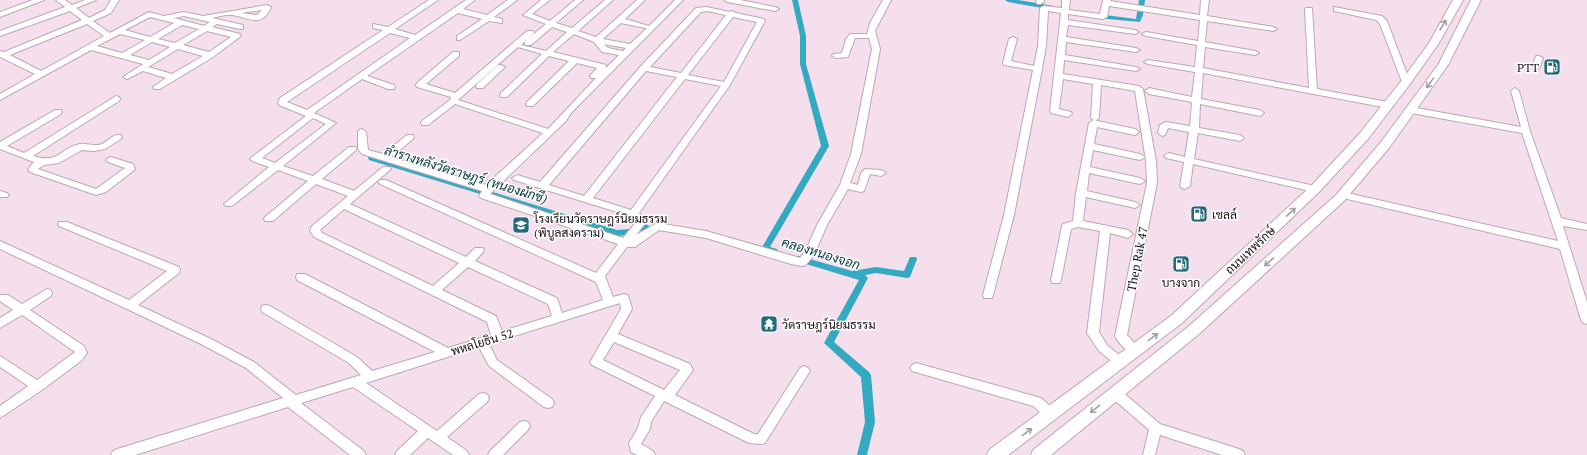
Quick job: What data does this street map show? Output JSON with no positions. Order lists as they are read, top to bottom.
{
  "streets": {
    "main road": ["ถนนเทพรักษ์"],
    "street": ["Thep Rak 47", "พหลโยธิน 52"]
  },
  "crossings": [
    ["ถนนเทพรักษ์", "Thep Rak 47"]
  ],
  "water": ["ลำรางหลังวัดราษฎร์ (หนองผักชี)", "คลองหนองจอก"],
  "places": {
    "fuel station": ["PTT", "เชลล์", "บางจาก"],
    "school or university": ["โรงเรียนวัดราษฎร์นิยมธรรม (พิบูลสงคราม)"],
    "temple": ["วัดราษฎร์นิยมธรรม"]
  }
}
